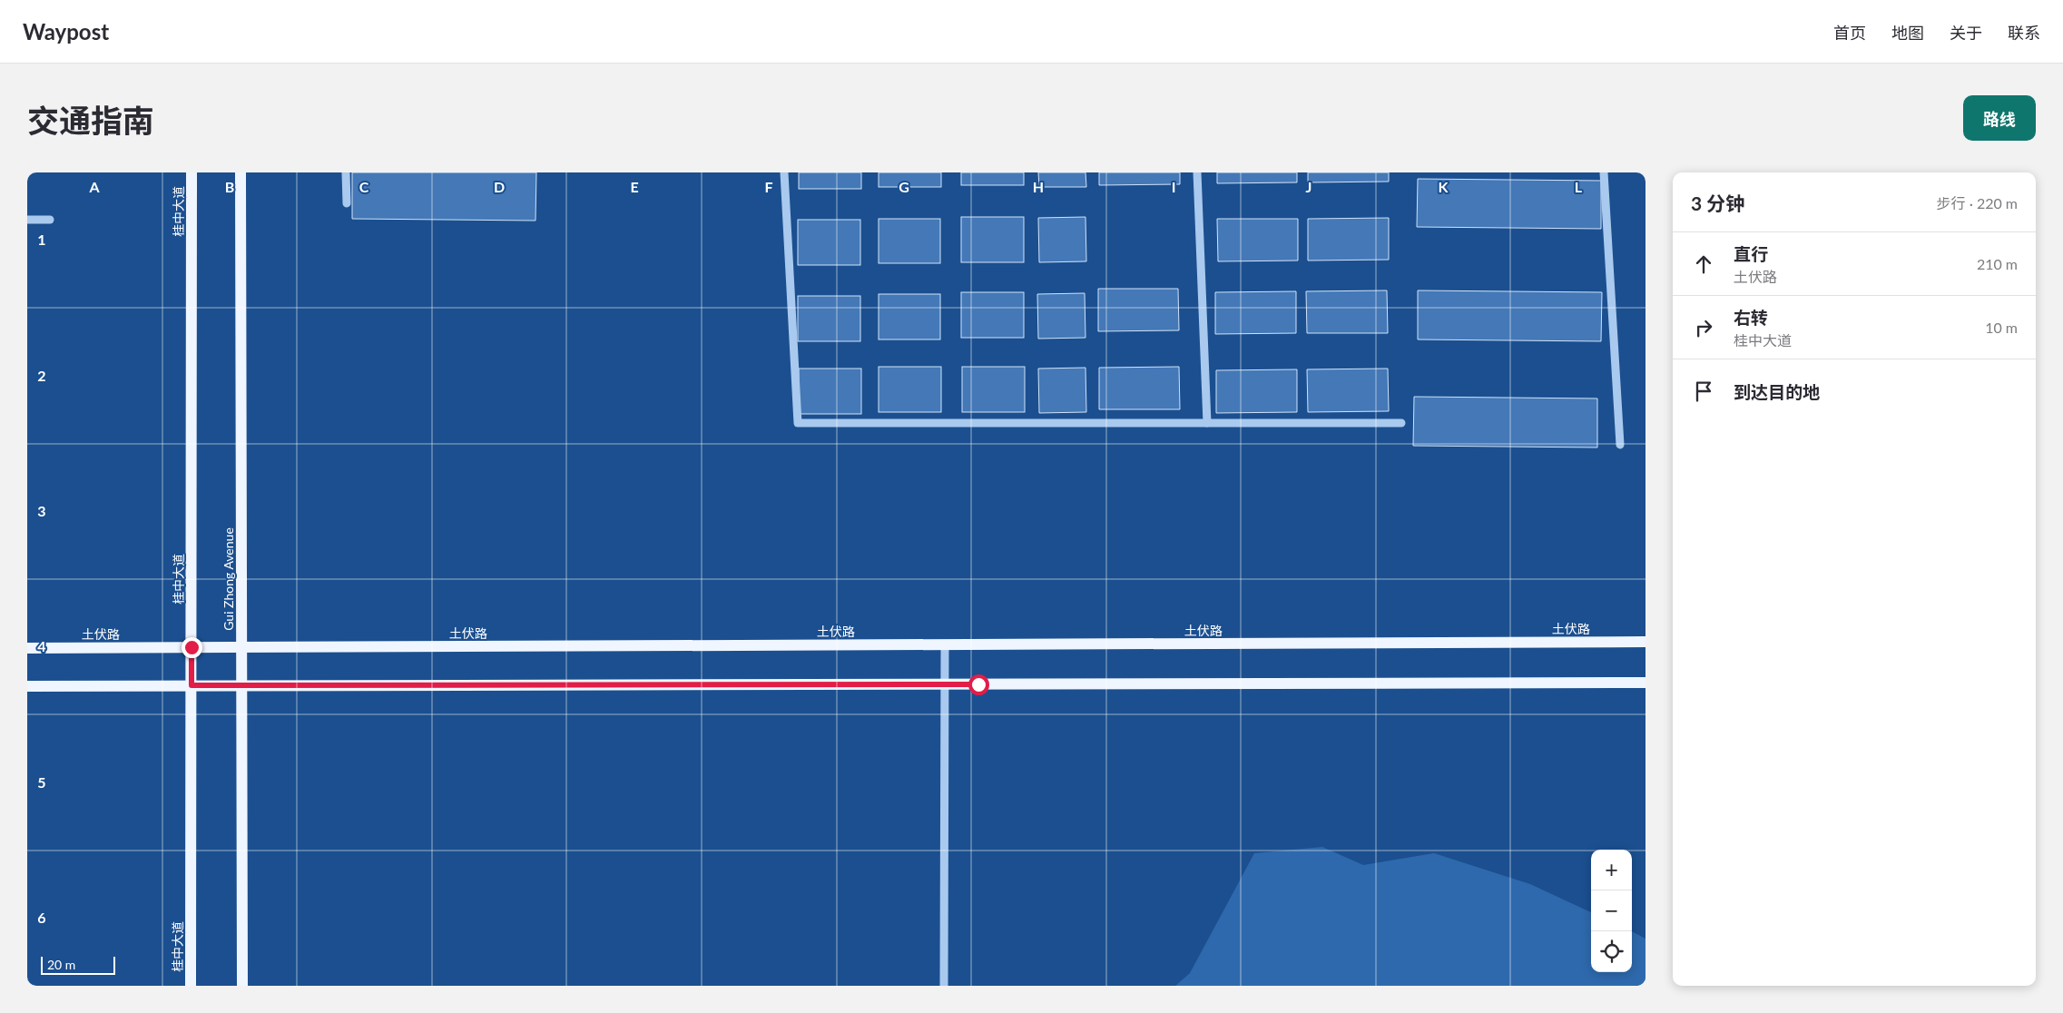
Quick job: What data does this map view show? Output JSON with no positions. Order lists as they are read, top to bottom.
{
  "streets": {
    "main road": ["桂中大道", "Gui Zhong Avenue", "土伏路"]
  },
  "crossings": [
    ["桂中大道", "土伏路"],
    ["Gui Zhong Avenue", "土伏路"]
  ],
  "scale_bar": "20 m",
  "page": {
    "header": "Waypost",
    "nav": [
      "首页",
      "地图",
      "关于",
      "联系"
    ],
    "title": "交通指南",
    "buttons": "路线",
    "heading": ["3 分钟", "步行 · 220 m"],
    "list": [
      ["直行", "土伏路", "210 m"],
      ["右转", "桂中大道", "10 m"],
      "到达目的地"
    ],
    "map_buttons": ["+", "−"],
    "scale": "20 m"
  },
  "grid": {
    "columns": [
      "A",
      "B",
      "C",
      "D",
      "E",
      "F",
      "G",
      "H",
      "I",
      "J",
      "K",
      "L"
    ],
    "rows": [
      "1",
      "2",
      "3",
      "4",
      "5",
      "6"
    ]
  }
}
